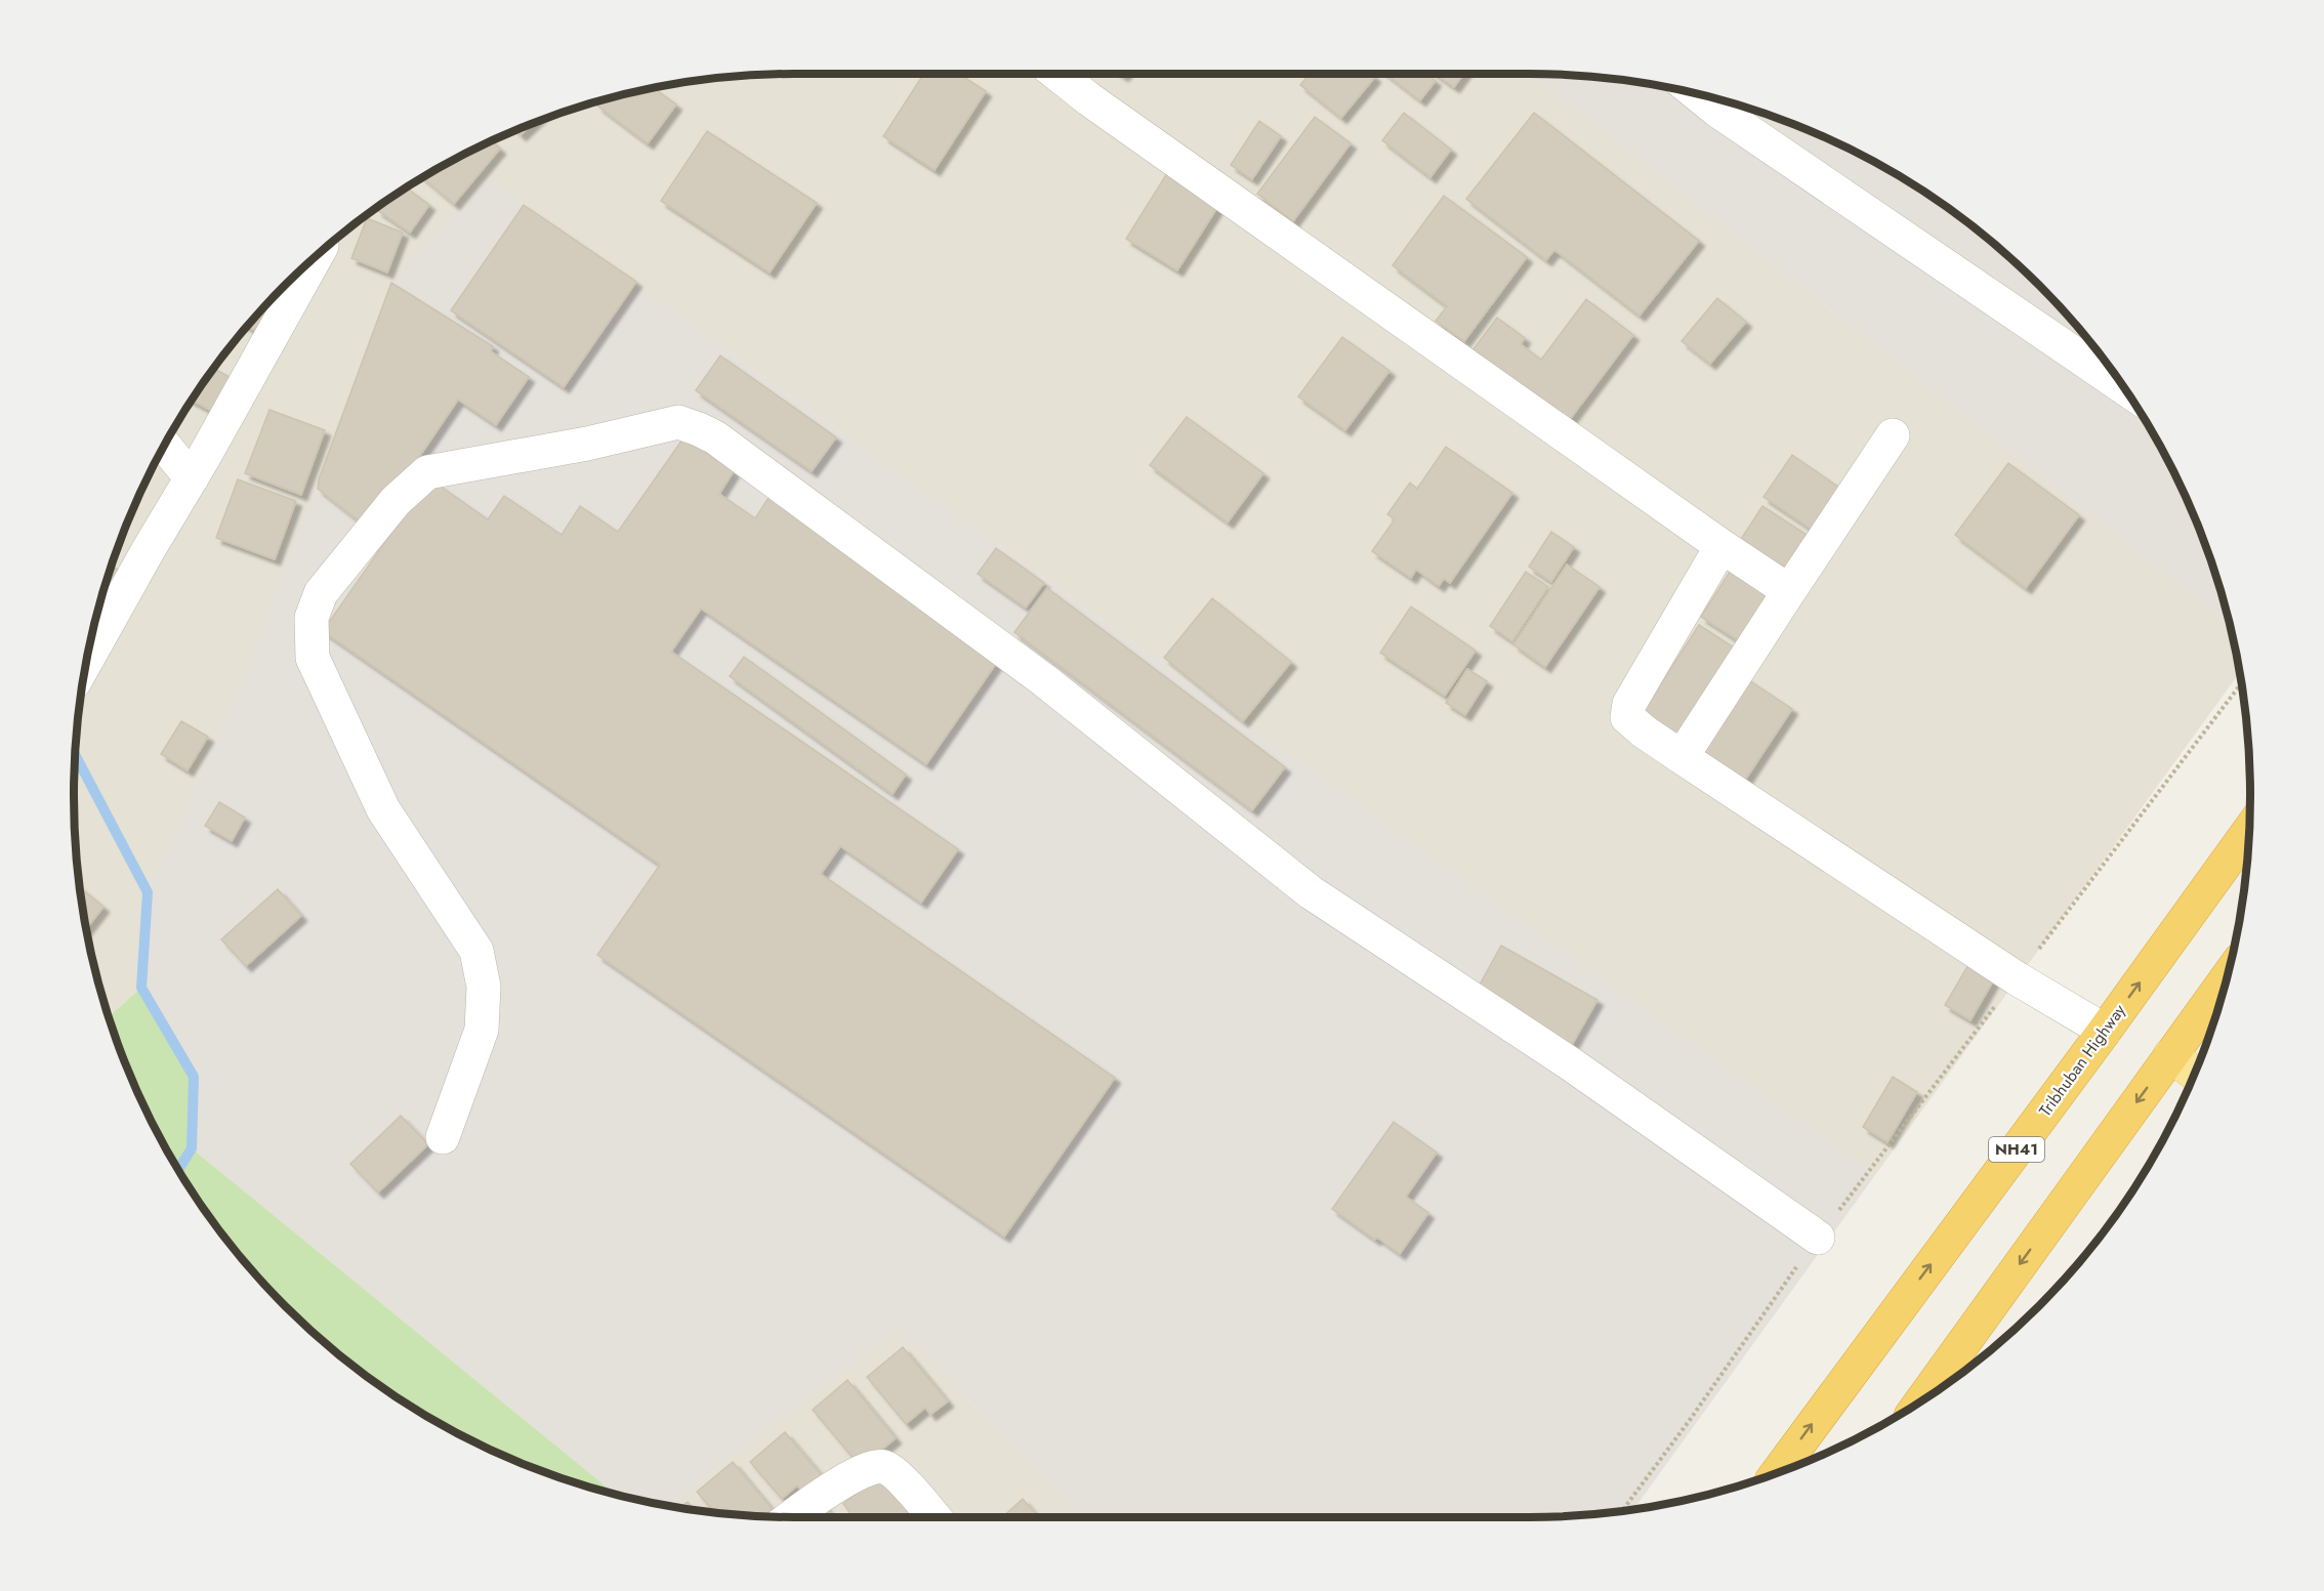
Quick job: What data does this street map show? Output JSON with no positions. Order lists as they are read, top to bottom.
{
  "streets": {
    "highway": ["Tribhuban Highway", "NH41"]
  }
}
